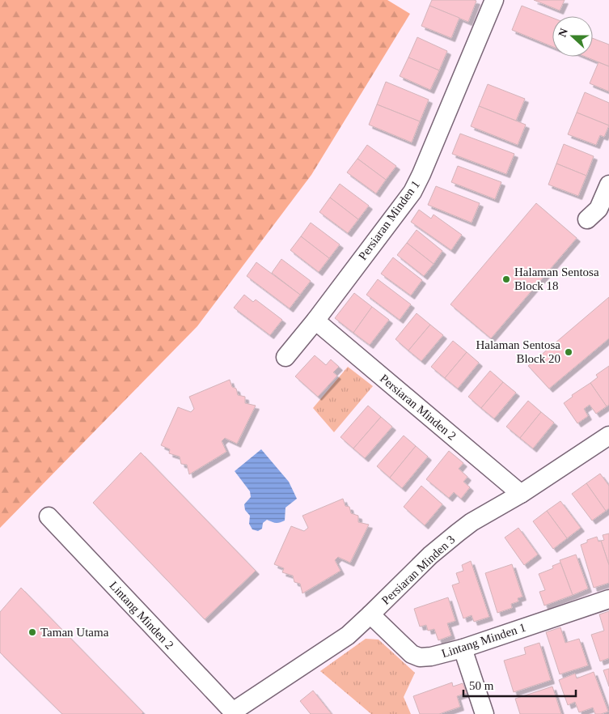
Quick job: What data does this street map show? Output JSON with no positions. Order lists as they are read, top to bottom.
{
  "streets": {
    "street": [
      "Persiaran Minden 1",
      "Persiaran Minden 2",
      "Persiaran Minden 3",
      "Lintang Minden 2",
      "Lintang Minden 1"
    ]
  },
  "crossings": [
    ["Persiaran Minden 1", "Persiaran Minden 2"],
    ["Persiaran Minden 2", "Persiaran Minden 3"],
    ["Persiaran Minden 3", "Lintang Minden 2"],
    ["Persiaran Minden 3", "Lintang Minden 1"]
  ],
  "places": ["Halaman Sentosa Block 18", "Halaman Sentosa Block 20", "Taman Utama"],
  "scale_bar": "50 m",
  "north": "left"
}
